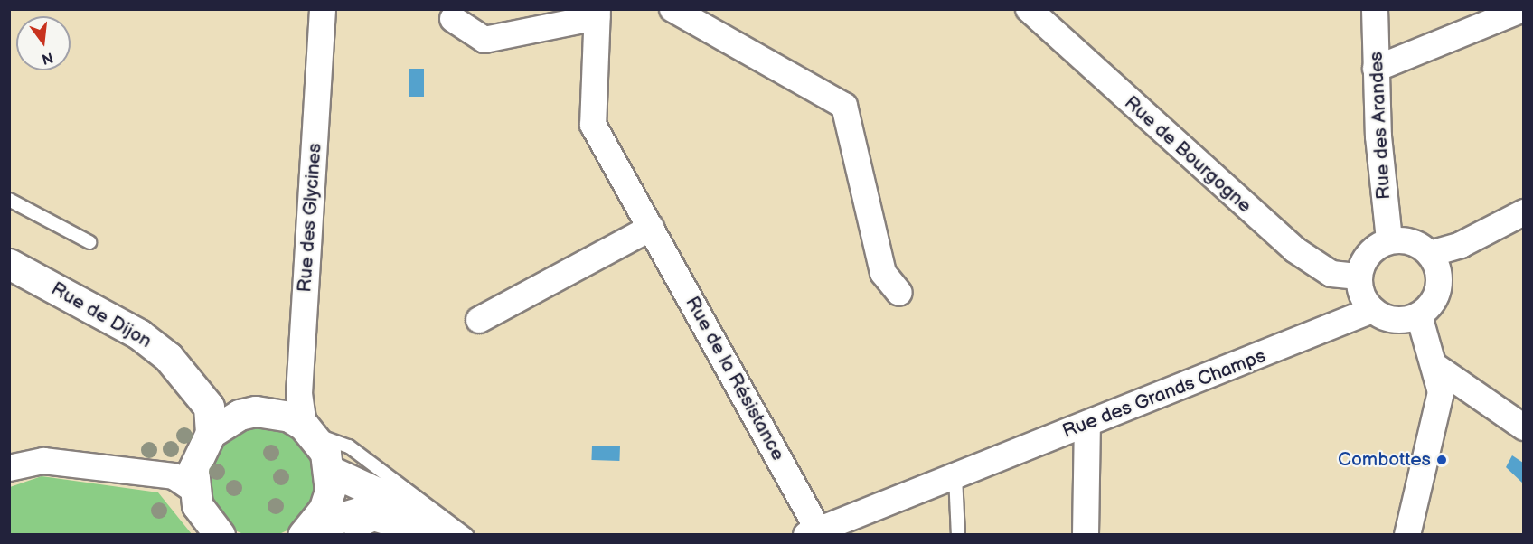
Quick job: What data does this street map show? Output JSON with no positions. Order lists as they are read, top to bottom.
{
  "streets": {
    "street": [
      "Rue des Arandes",
      "Rue de Bourgogne",
      "Rue des Glycines",
      "Rue de Dijon",
      "Rue de la Résistance",
      "Rue des Grands Champs"
    ]
  },
  "crossings": [
    ["Rue des Arandes", "Rue de Bourgogne"],
    ["Rue des Arandes", "Rue des Grands Champs"],
    ["Rue de Bourgogne", "Rue des Grands Champs"],
    ["Rue de la Résistance", "Rue des Grands Champs"]
  ],
  "places": ["Combottes"],
  "north": "bottom"
}
